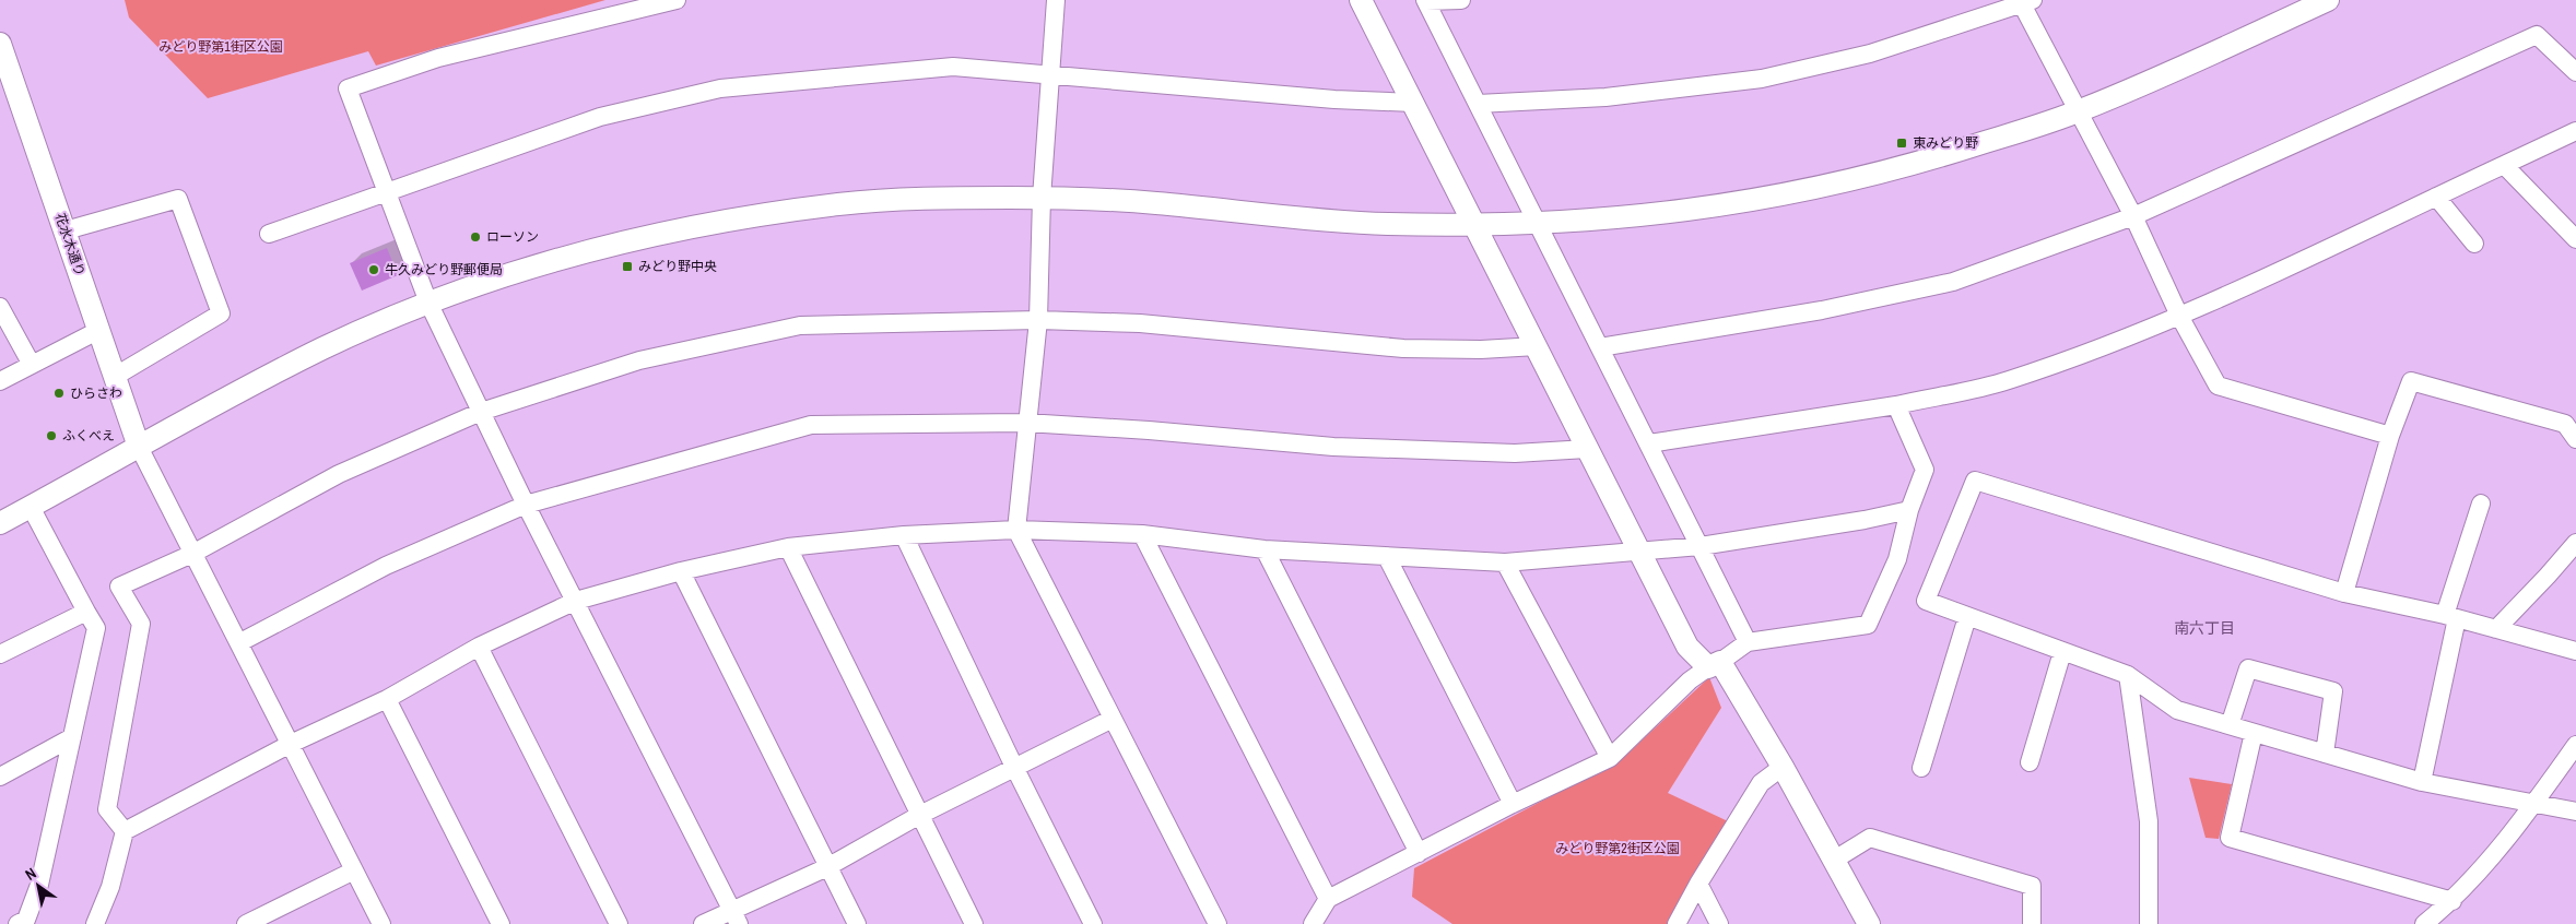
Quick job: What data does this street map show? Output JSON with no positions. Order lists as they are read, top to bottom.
{
  "streets": {
    "street": ["花水木通り"]
  },
  "districts": ["南六丁目"],
  "parks": ["みどり野第1街区公園", "みどり野第2街区公園"],
  "places": {
    "transit": ["東みどり野", "みどり野中央"],
    "other": [
      "ローソン",
      "牛久みどり野郵便局",
      "ひらさわ",
      "ふくべえ"
    ]
  },
  "north": "top left"
}
